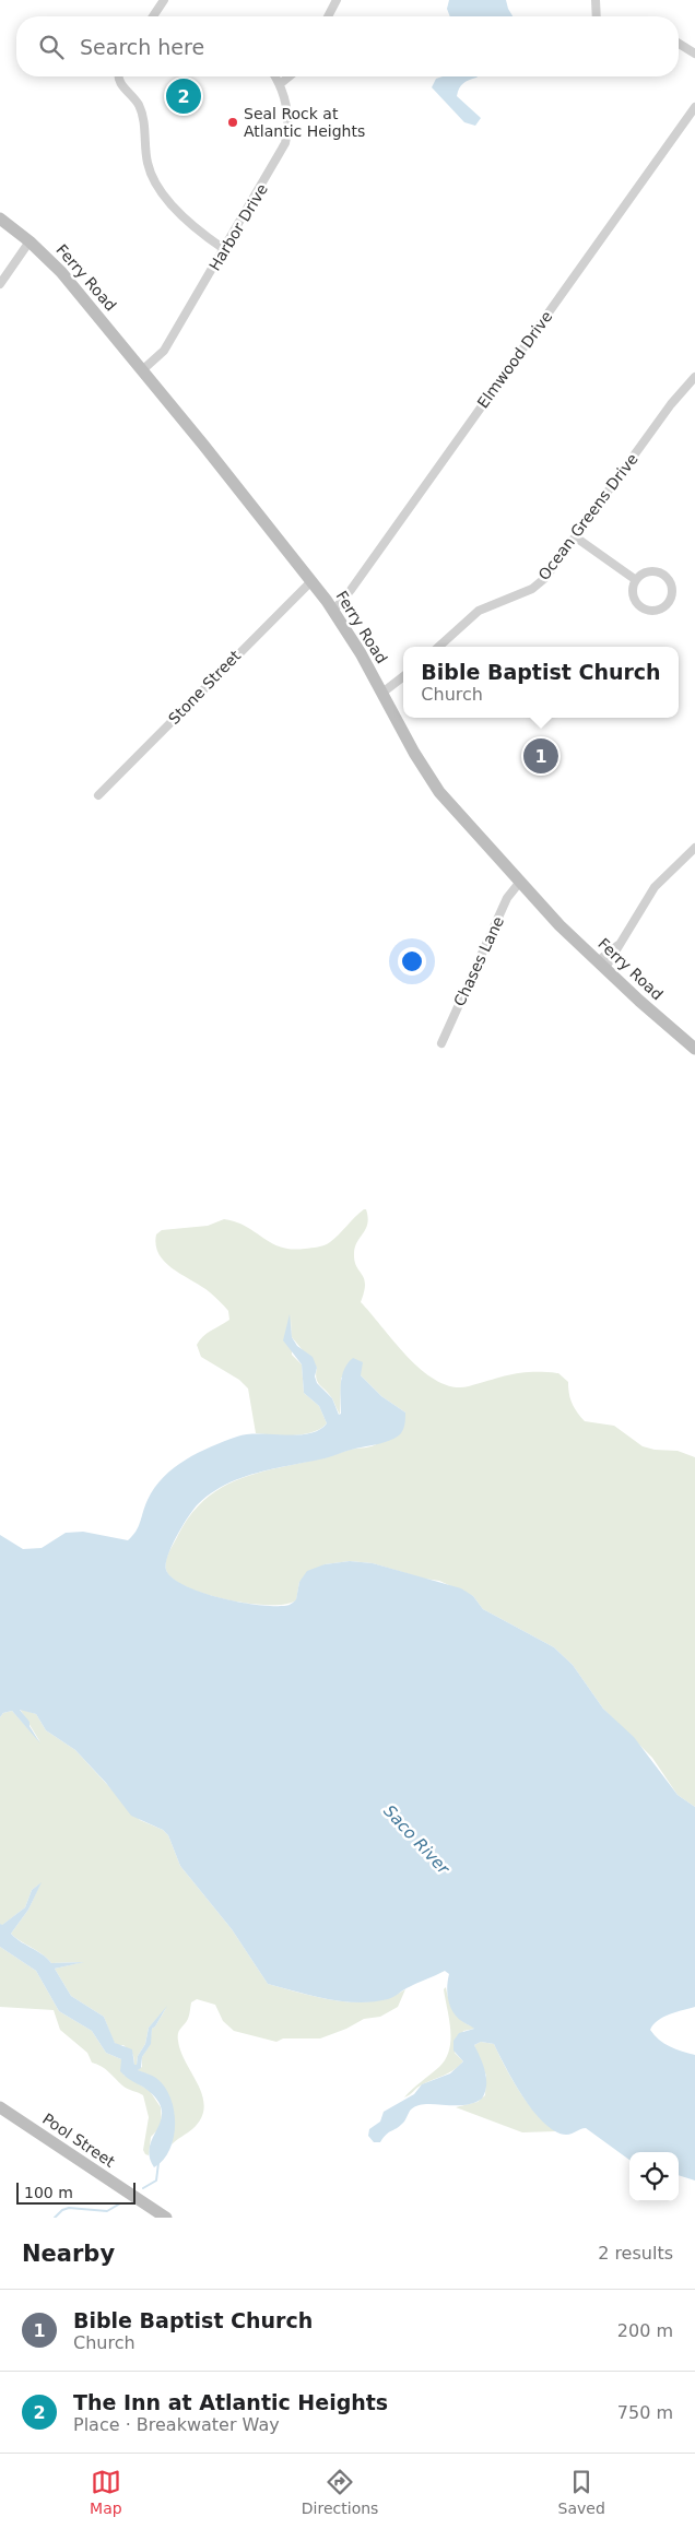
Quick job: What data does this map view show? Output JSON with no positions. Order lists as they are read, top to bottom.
{
  "streets": {
    "main road": ["Ferry Road", "Pool Street"],
    "street": [
      "Harbor Drive",
      "Elmwood Drive",
      "Ocean Greens Drive",
      "Stone Street",
      "Chases Lane"
    ]
  },
  "crossings": [
    ["Harbor Drive", "Ferry Road"],
    ["Ferry Road", "Elmwood Drive"],
    ["Ferry Road", "Stone Street"],
    ["Ferry Road", "Chases Lane"]
  ],
  "water": ["Saco River"],
  "places": ["Seal Rock at Atlantic Heights"],
  "scale_bar": "100 m",
  "page": {
    "search": "Search here",
    "pins": ["2", "1"],
    "popup": ["Bible Baptist Church", "Church"],
    "scale": "100 m",
    "heading": ["Nearby", "2 results"],
    "list": [
      {
        "mark": "1",
        "name": "Bible Baptist Church",
        "note": "Church",
        "value": "200 m"
      },
      {
        "mark": "2",
        "name": "The Inn at Atlantic Heights",
        "note": "Place · Breakwater Way",
        "value": "750 m"
      }
    ],
    "nav": ["Map", "Directions", "Saved"]
  }
}
